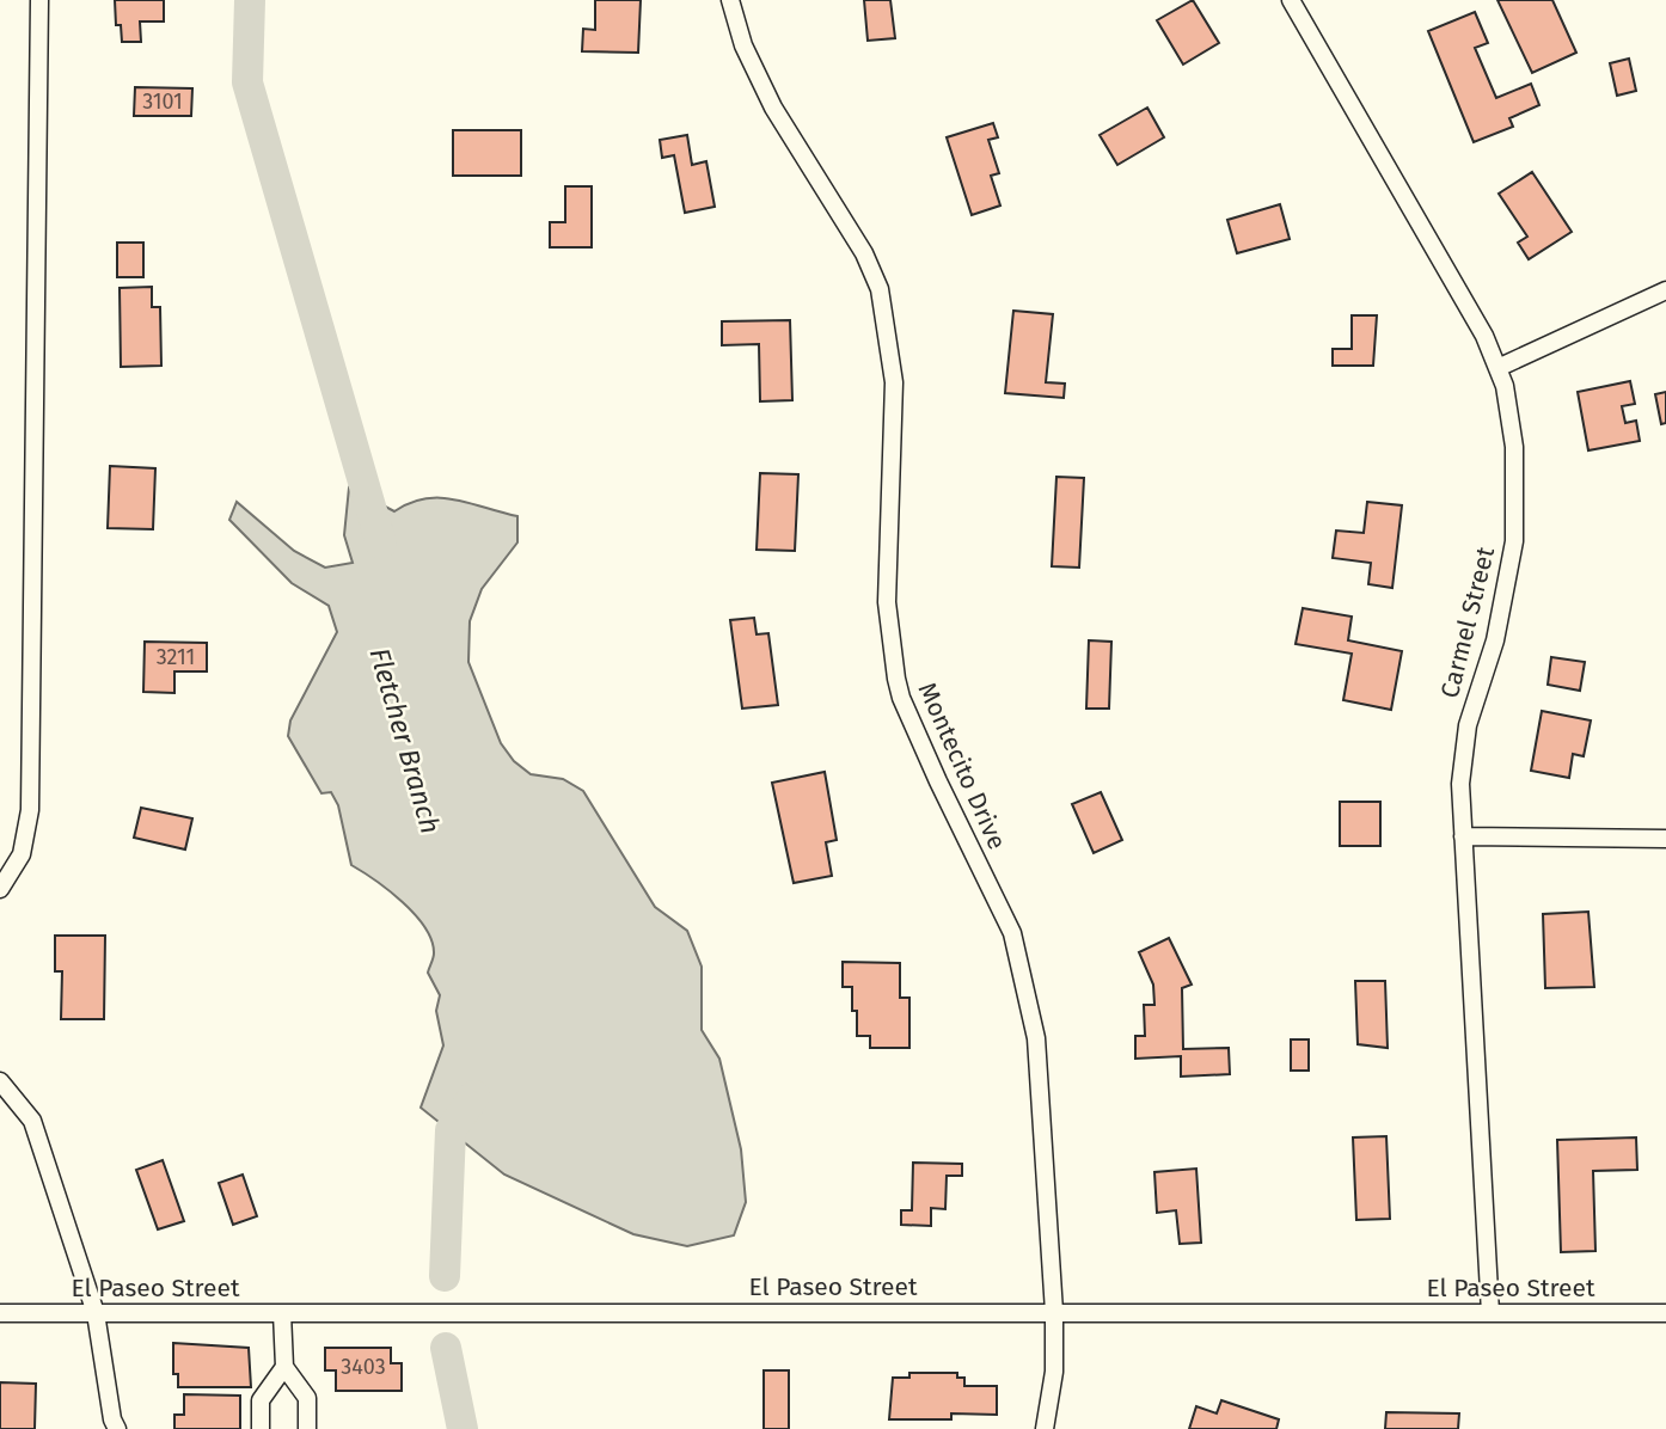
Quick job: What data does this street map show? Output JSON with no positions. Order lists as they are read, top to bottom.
{
  "streets": {
    "street": ["Carmel Street", "Montecito Drive", "El Paseo Street"]
  },
  "crossings": [
    ["Carmel Street", "El Paseo Street"],
    ["Montecito Drive", "El Paseo Street"]
  ],
  "water": ["Fletcher Branch"],
  "house_numbers": ["3101", "3211", "3403"]
}
